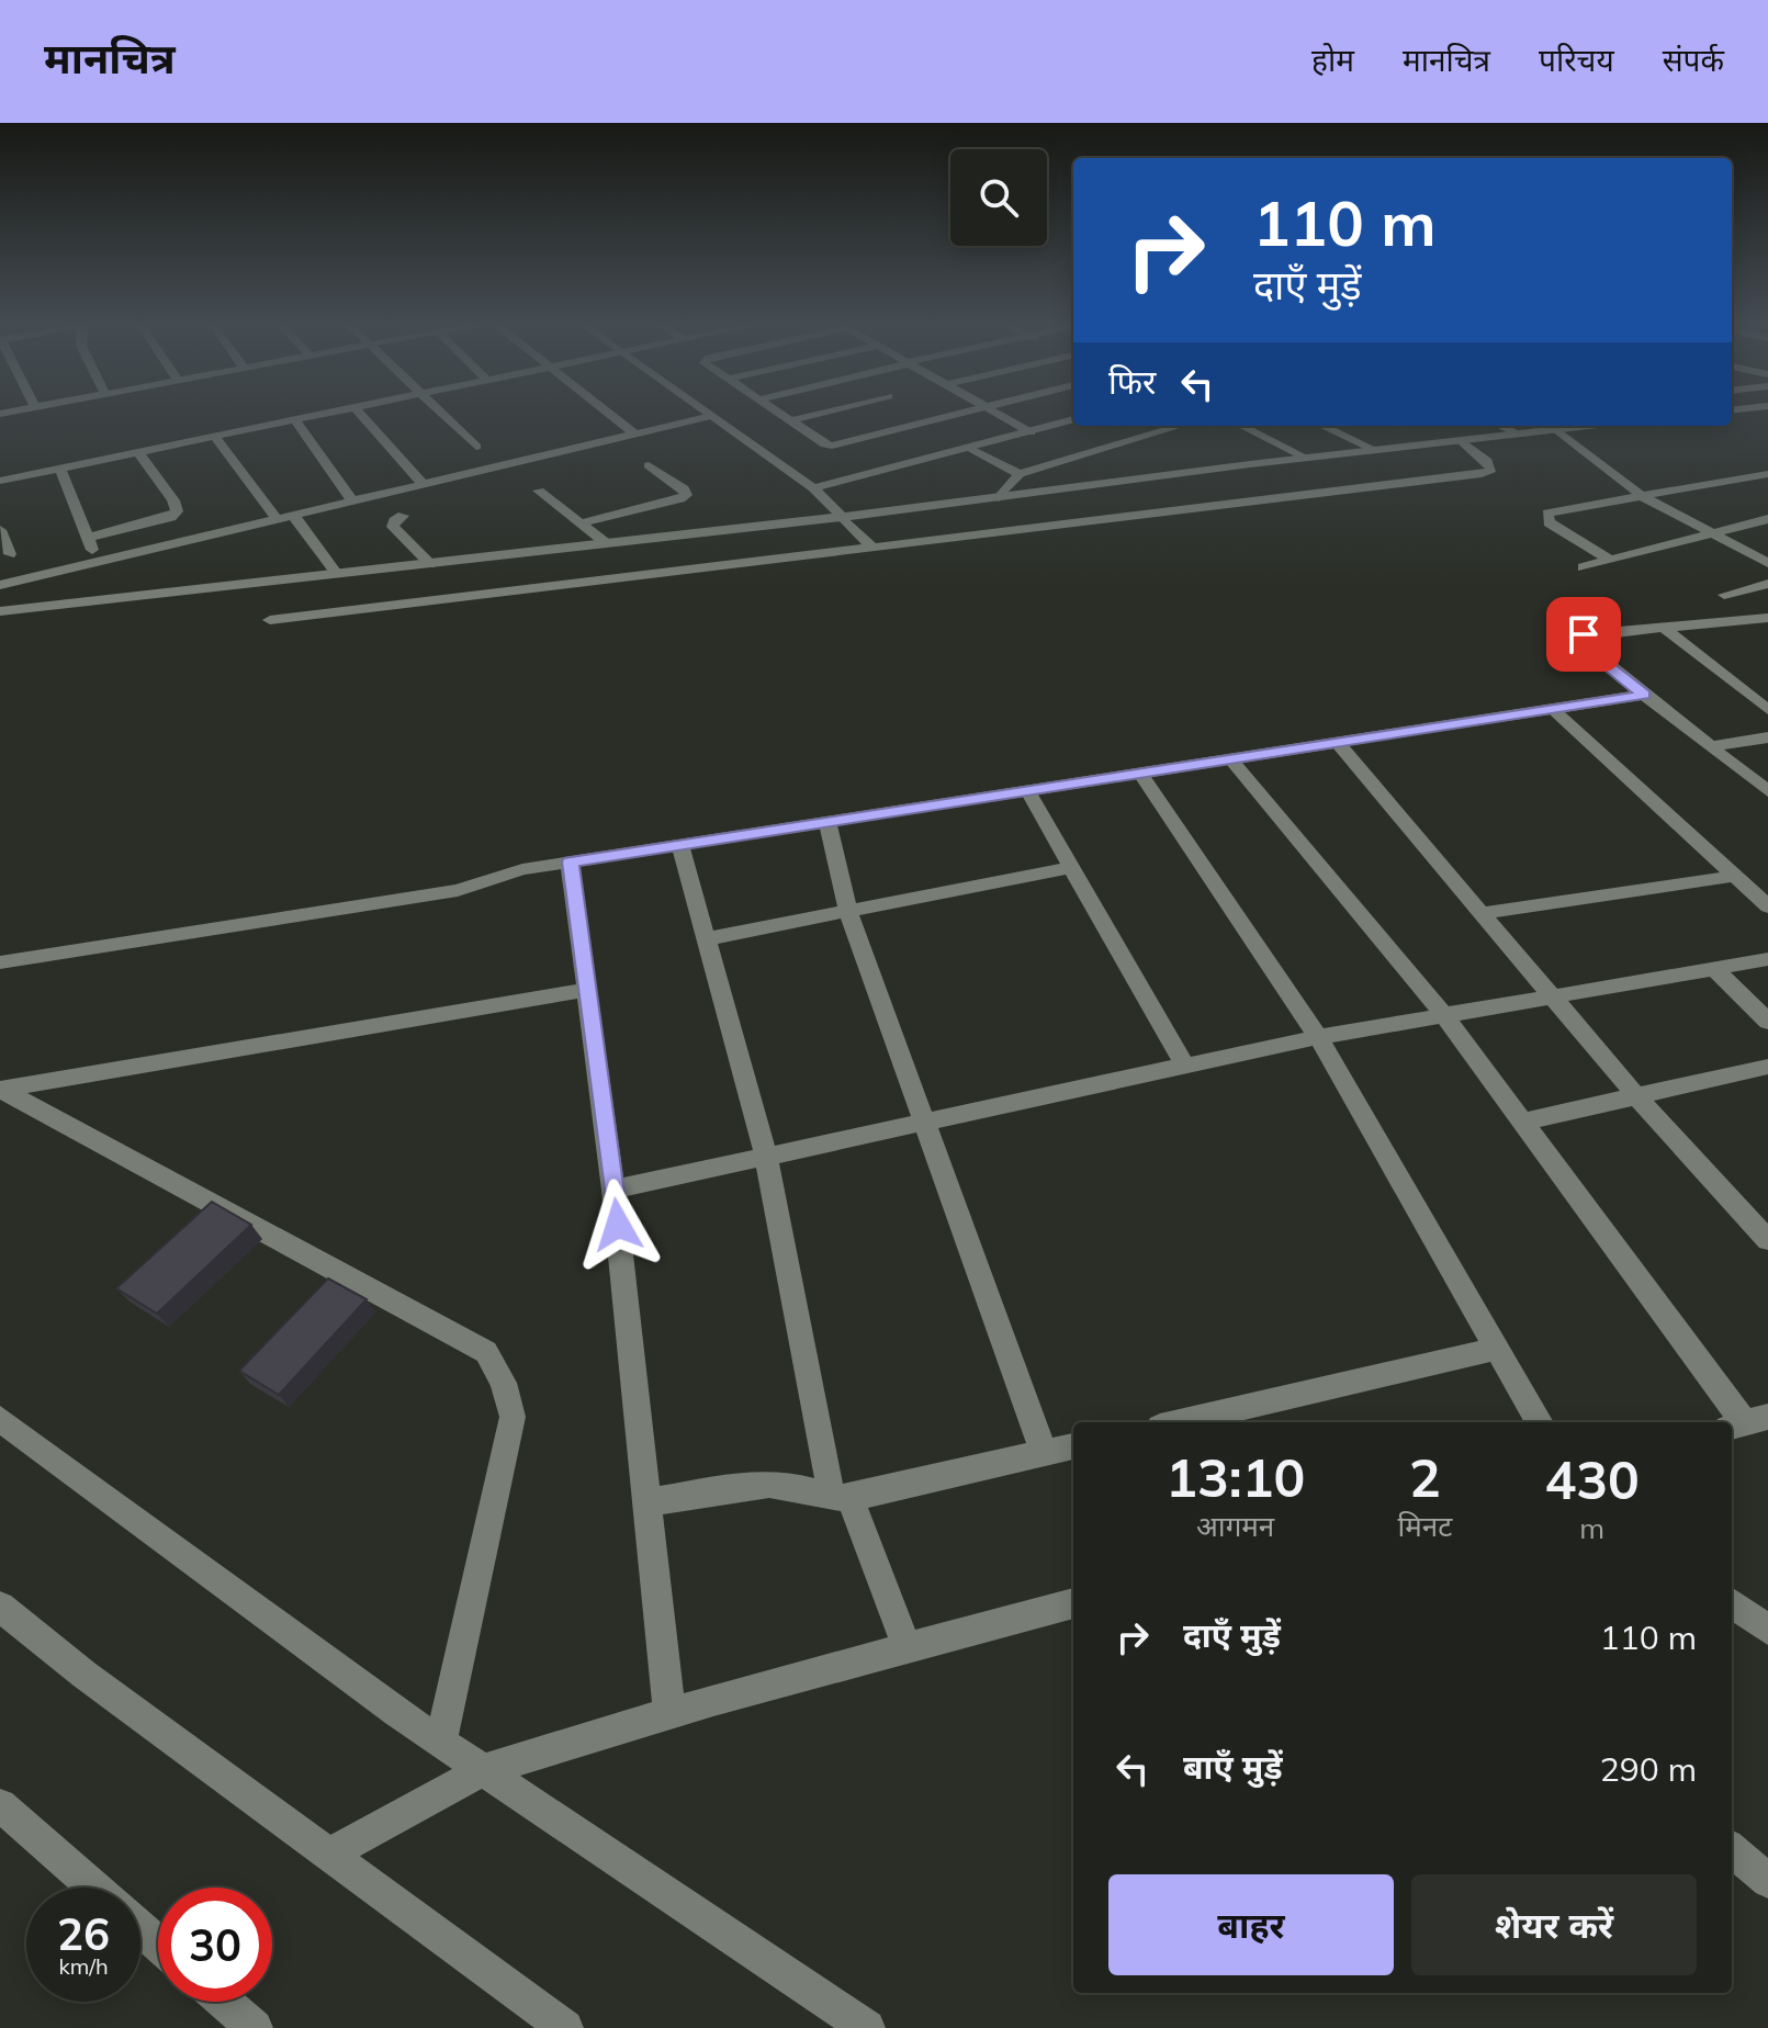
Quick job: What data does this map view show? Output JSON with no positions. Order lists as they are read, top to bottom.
{
  "page": {
    "header": "मानचित्र",
    "nav": [
      "होम",
      "मानचित्र",
      "परिचय",
      "संपर्क"
    ],
    "turn": ["110 m", "दाएँ मुड़ें"],
    "then": "फिर",
    "eta": [
      "13:10",
      "आगमन",
      "2",
      "मिनट",
      "430",
      "m"
    ],
    "list": [
      {
        "name": "दाएँ मुड़ें",
        "value": "110 m"
      },
      {
        "name": "बाएँ मुड़ें",
        "value": "290 m"
      }
    ],
    "buttons": ["बाहर", "शेयर करें"],
    "speed": "26 km/h",
    "limit": "30"
  }
}
